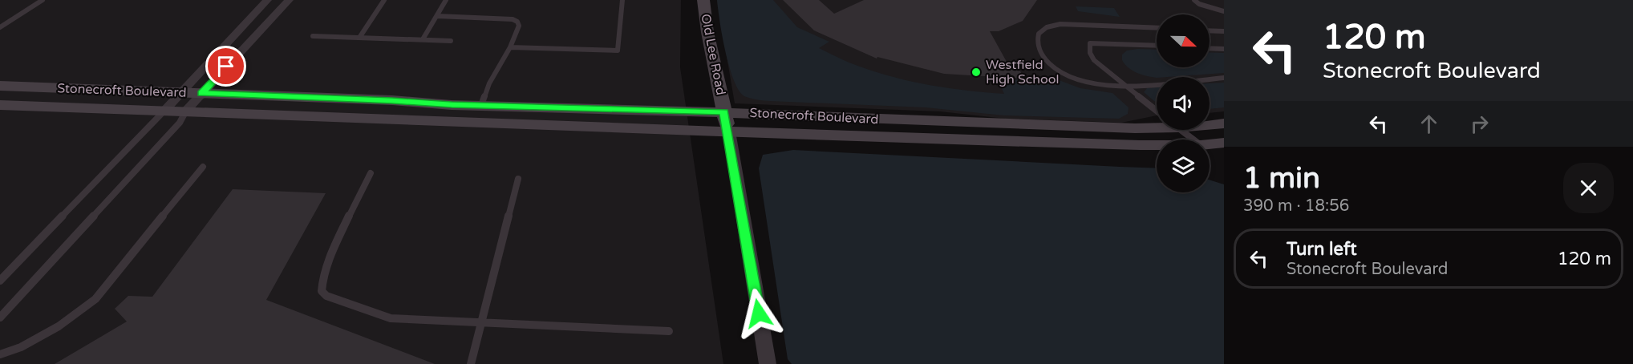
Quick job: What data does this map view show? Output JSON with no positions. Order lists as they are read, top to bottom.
{
  "streets": {
    "main road": ["Old Lee Road", "Stonecroft Boulevard"]
  },
  "crossings": [
    ["Old Lee Road", "Stonecroft Boulevard"]
  ],
  "places": ["Westfield High School"],
  "north": "right",
  "page": {
    "turn": ["120 m", "Stonecroft Boulevard"],
    "heading": ["1 min", "390 m · 18:56"],
    "list": [
      {
        "name": "Turn left",
        "note": "Stonecroft Boulevard",
        "value": "120 m"
      }
    ]
  }
}
